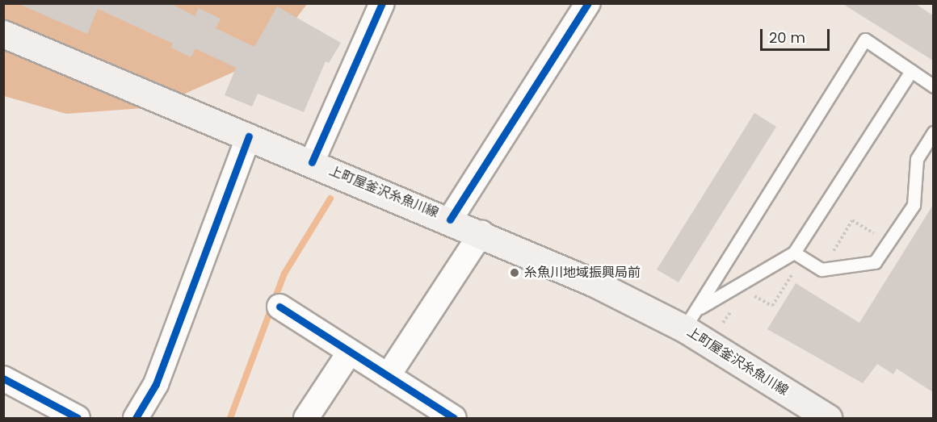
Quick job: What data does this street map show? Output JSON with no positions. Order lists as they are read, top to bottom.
{
  "streets": {
    "main road": ["上町屋釜沢糸魚川線"]
  },
  "places": ["糸魚川地域振興局前"],
  "scale_bar": "20 m"
}
